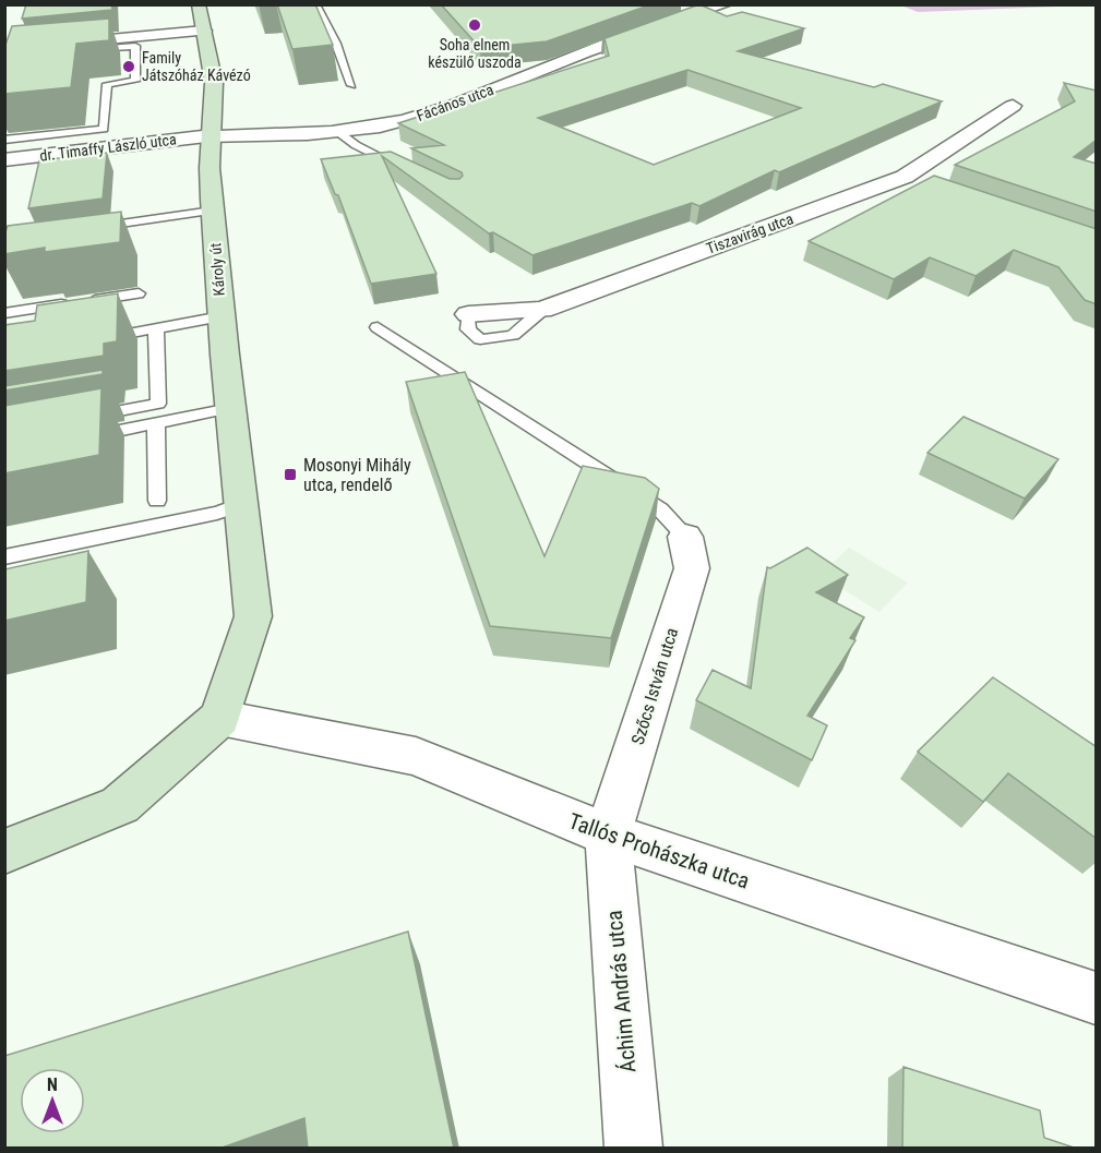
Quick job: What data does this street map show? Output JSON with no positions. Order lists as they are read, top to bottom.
{
  "streets": {
    "street": [
      "Fácános utca",
      "dr. Timaffy László utca",
      "Tiszavirág utca",
      "Károly út",
      "Szőcs István utca",
      "Tallós Prohászka utca",
      "Áchim András utca"
    ]
  },
  "crossings": [
    ["Fácános utca", "dr. Timaffy László utca"],
    ["Fácános utca", "Károly út"],
    ["dr. Timaffy László utca", "Károly út"],
    ["Károly út", "Tallós Prohászka utca"],
    ["Szőcs István utca", "Tallós Prohászka utca"],
    ["Szőcs István utca", "Áchim András utca"],
    ["Tallós Prohászka utca", "Áchim András utca"]
  ],
  "places": {
    "other": ["Soha elnem készülő uszoda", "Family Játszóház Kávézó"],
    "transit": ["Mosonyi Mihály utca, rendelő"]
  },
  "north": "top"
}
